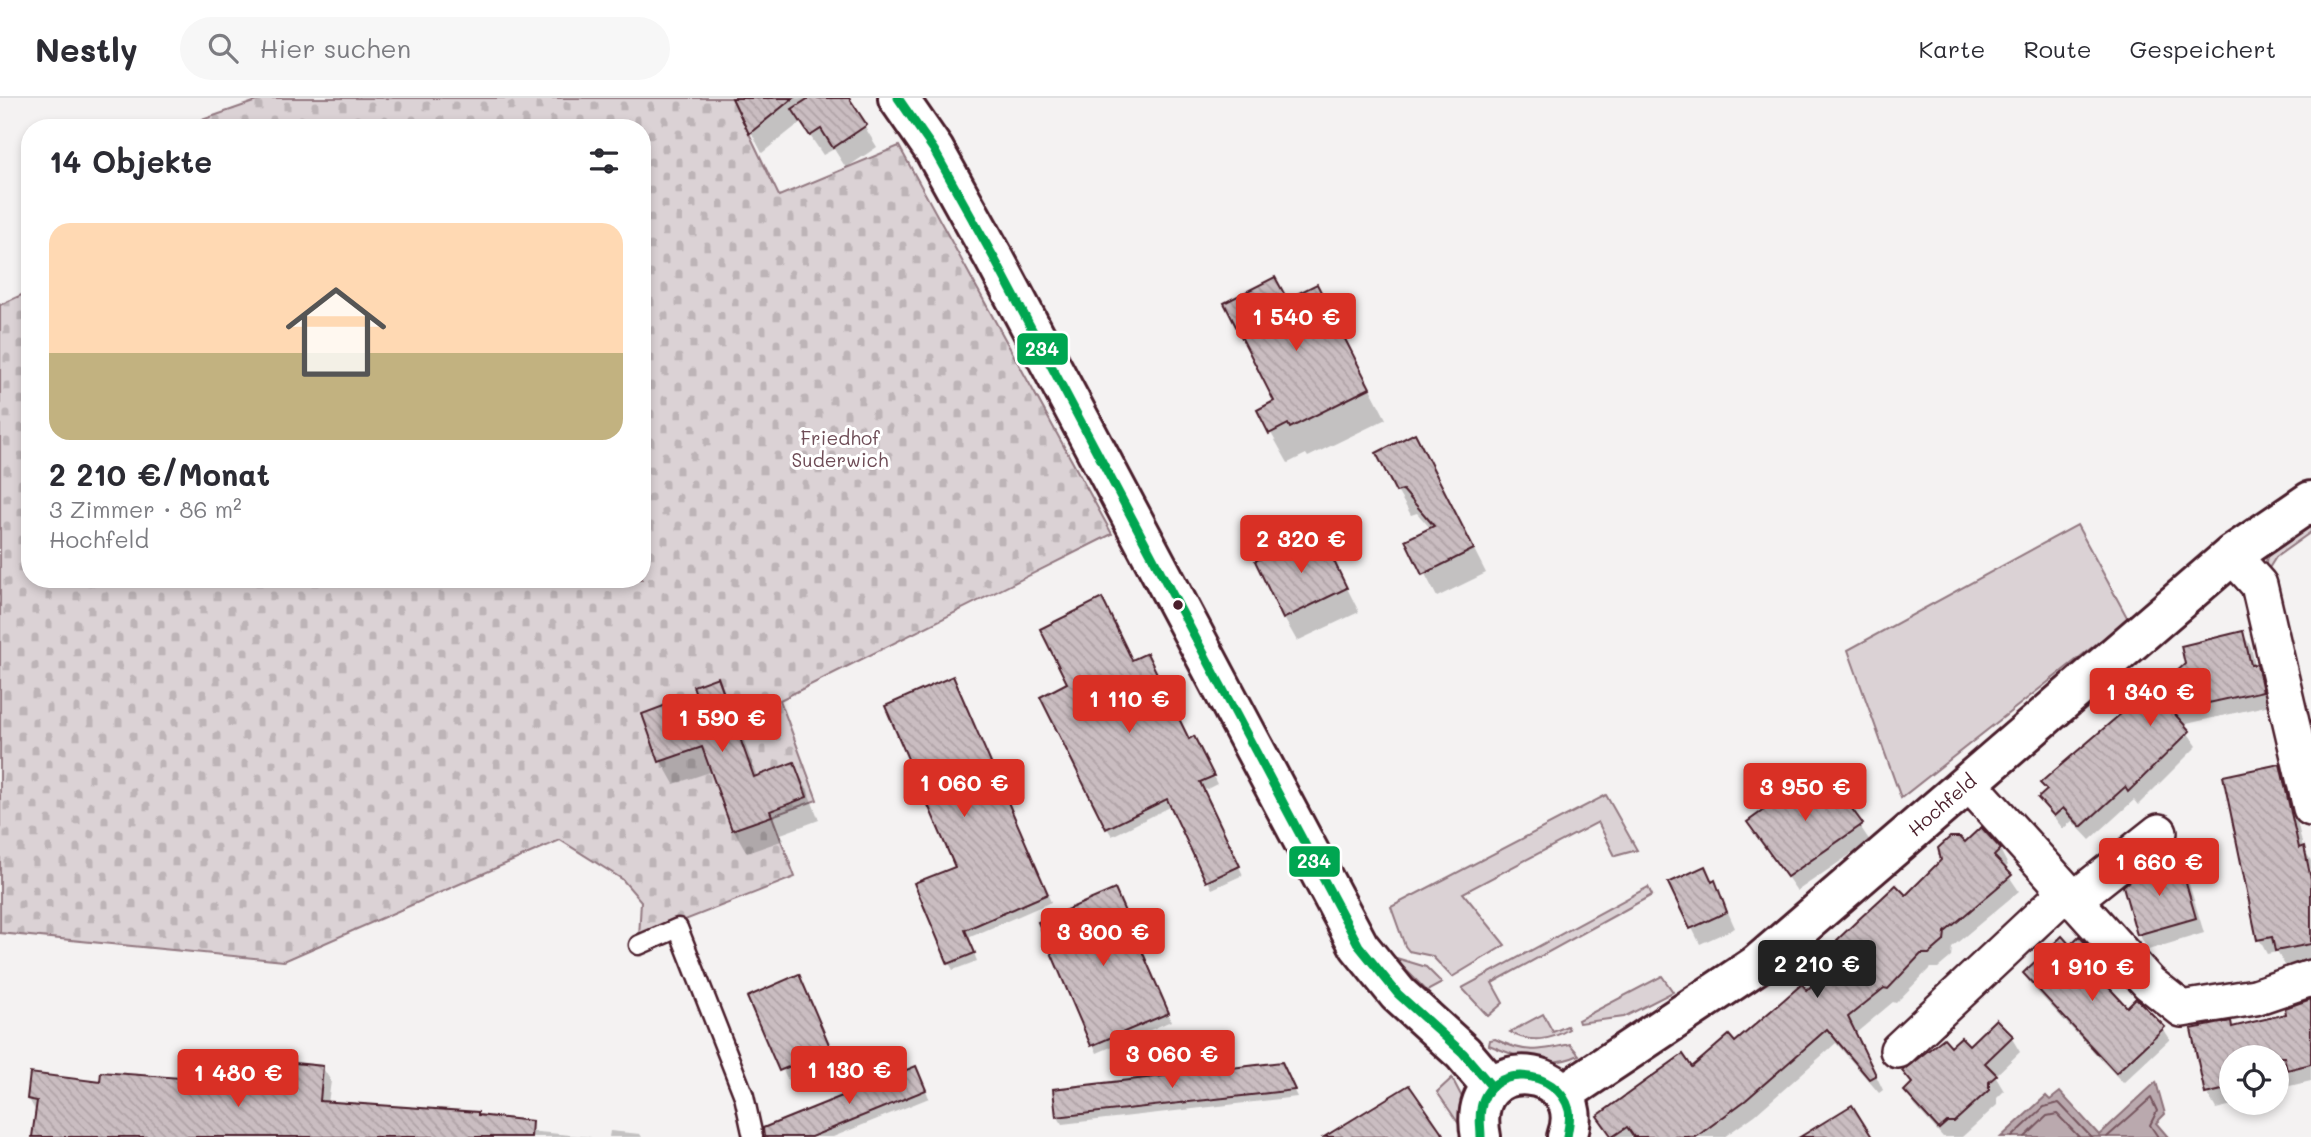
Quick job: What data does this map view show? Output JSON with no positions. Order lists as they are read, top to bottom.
{
  "streets": {
    "main road": ["Hochfeld"]
  },
  "parks": ["Friedhof Suderwich"],
  "lines": ["transit line 234"],
  "page": {
    "header": "Nestly",
    "search": "Hier suchen",
    "nav": ["Karte", "Route", "Gespeichert"],
    "heading": "14 Objekte",
    "list": [
      {
        "name": "2 210 €/Monat",
        "note": "3 Zimmer · 86 m² · Hochfeld"
      }
    ],
    "price": [
      "1 540 €",
      "2 320 €",
      "1 340 €",
      "1 110 €",
      "1 590 €",
      "1 060 €",
      "3 950 €",
      "1 660 €",
      "3 300 €",
      "2 210 €",
      "1 910 €",
      "3 060 €",
      "1 130 €",
      "1 480 €"
    ]
  }
}
